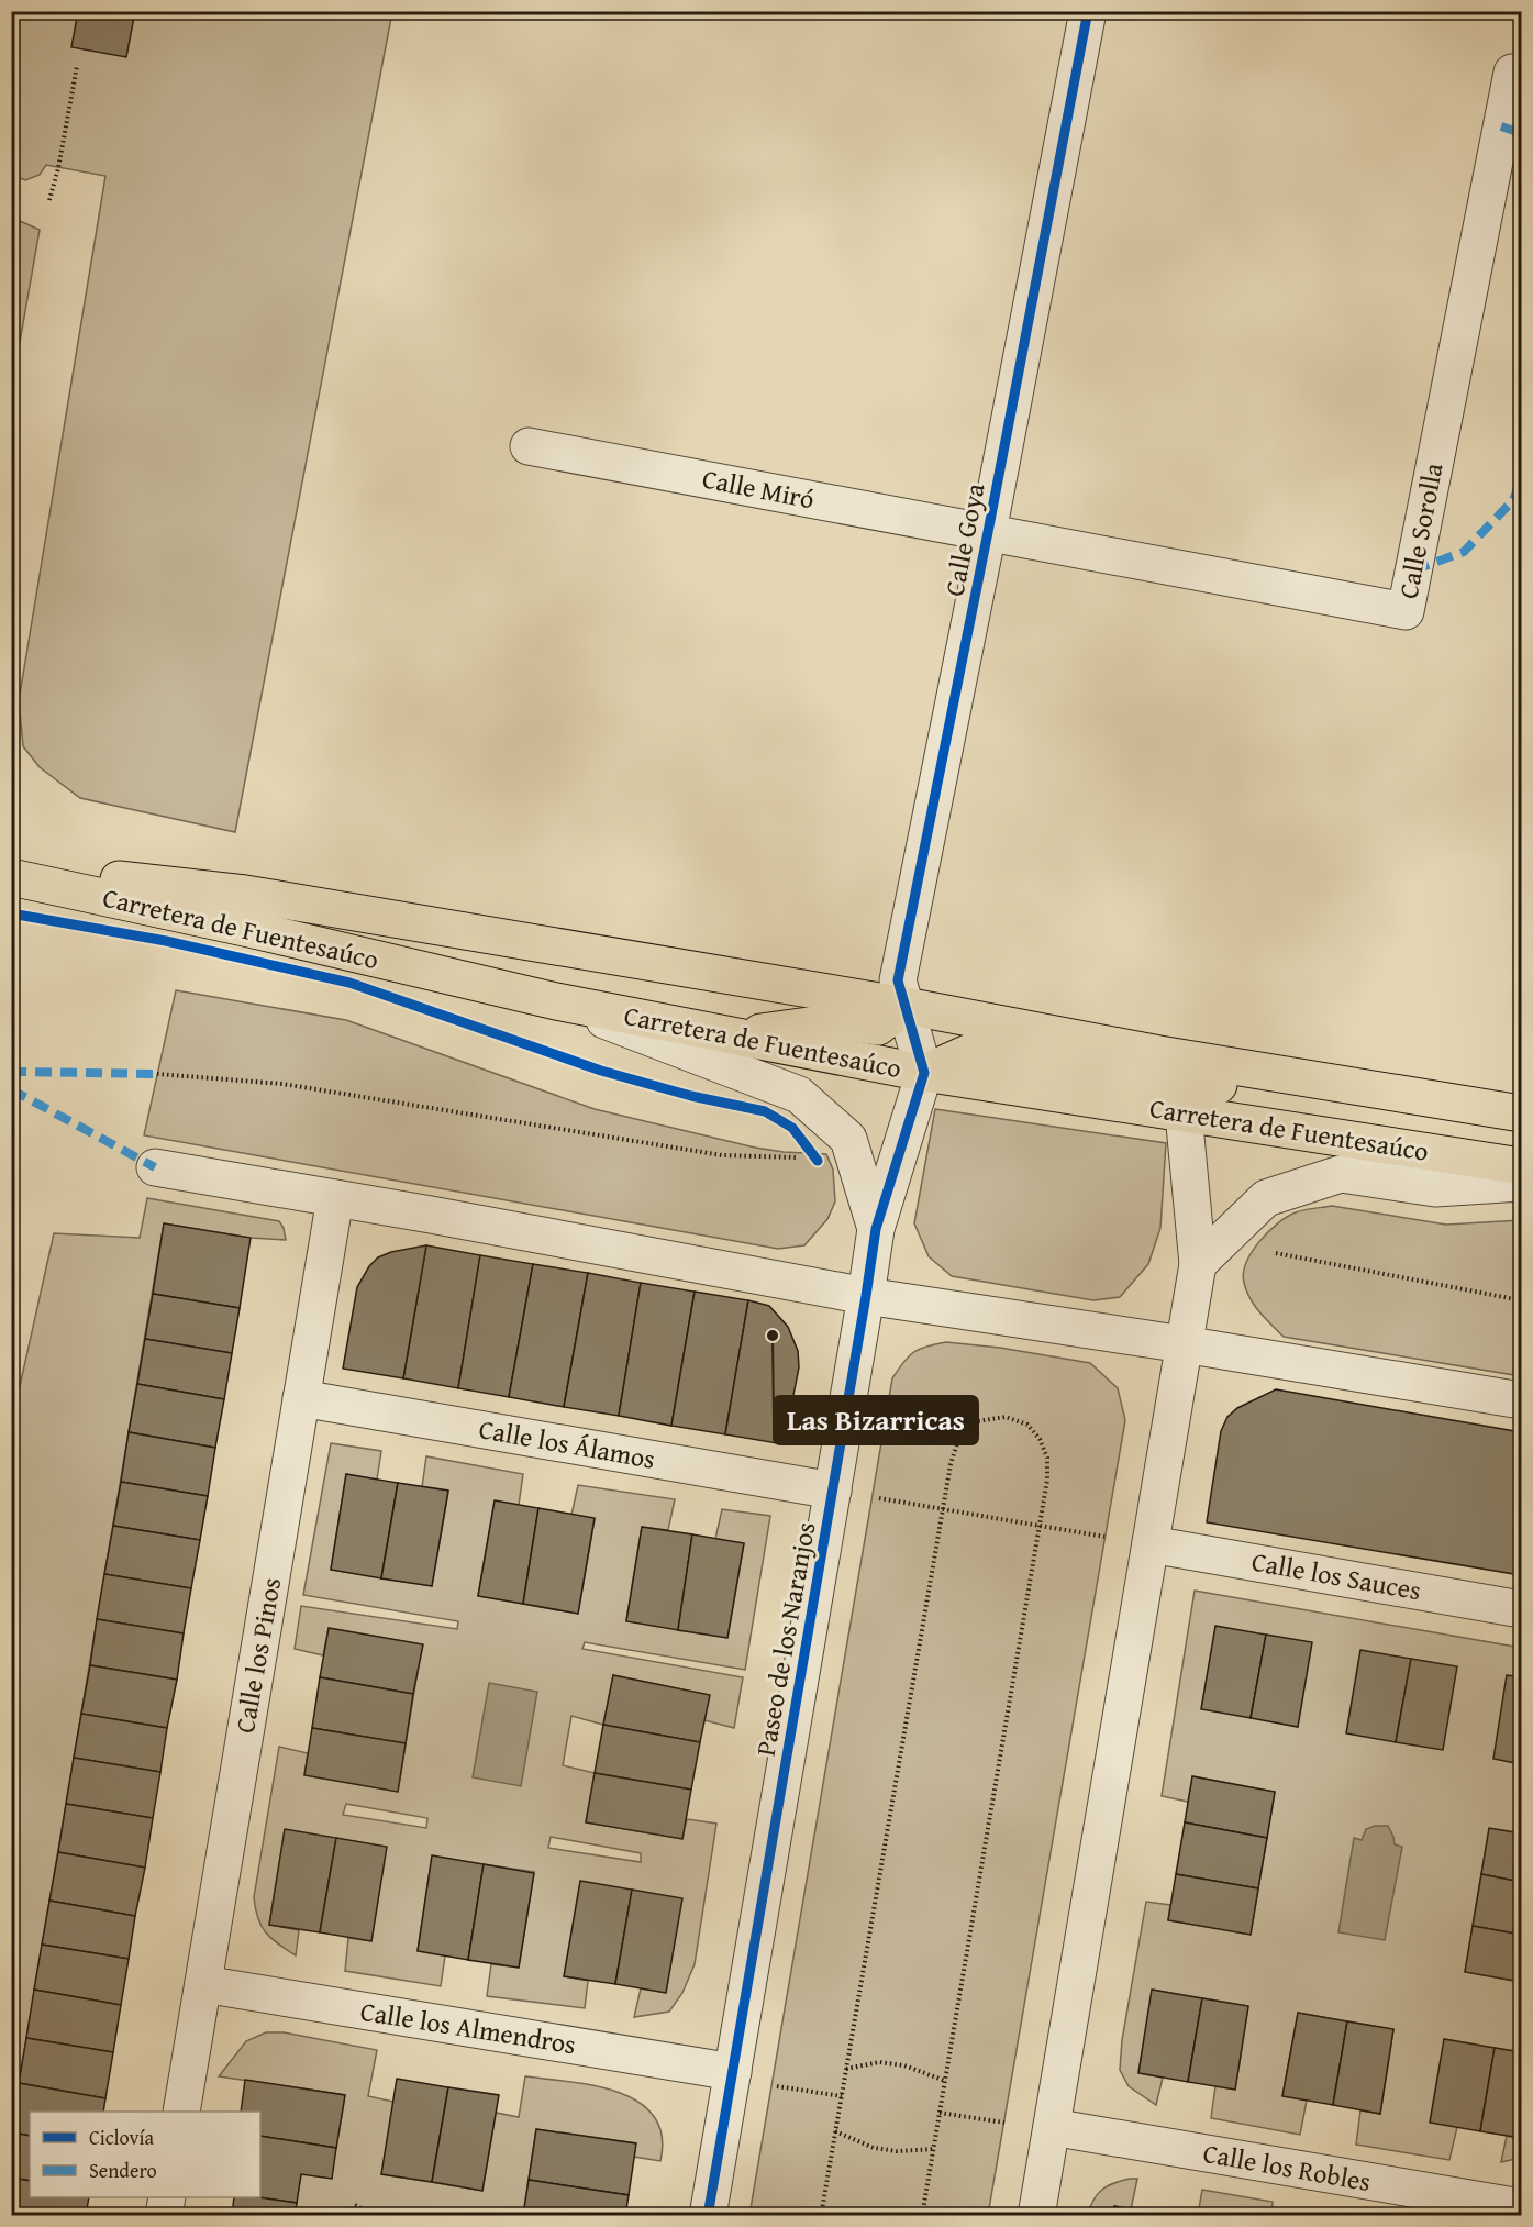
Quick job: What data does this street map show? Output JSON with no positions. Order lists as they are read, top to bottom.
{
  "streets": {
    "main road": ["Carretera de Fuentesaúco"],
    "street": [
      "Calle Miró",
      "Calle Sorolla",
      "Calle Goya",
      "Calle los Álamos",
      "Calle los Sauces",
      "Paseo de los Naranjos",
      "Calle los Pinos",
      "Calle los Almendros",
      "Calle los Robles"
    ]
  },
  "crossings": [
    ["Calle Miró", "Calle Sorolla"],
    ["Calle Miró", "Calle Goya"],
    ["Calle Sorolla", "Calle Goya"],
    ["Calle Goya", "Carretera de Fuentesaúco"],
    ["Calle Goya", "Paseo de los Naranjos"],
    ["Carretera de Fuentesaúco", "Paseo de los Naranjos"],
    ["Calle los Álamos", "Paseo de los Naranjos"],
    ["Calle los Álamos", "Calle los Pinos"],
    ["Paseo de los Naranjos", "Calle los Almendros"],
    ["Calle los Pinos", "Calle los Almendros"]
  ],
  "places": ["Las Bizarricas"],
  "legend": ["Ciclovía", "Sendero"]
}
